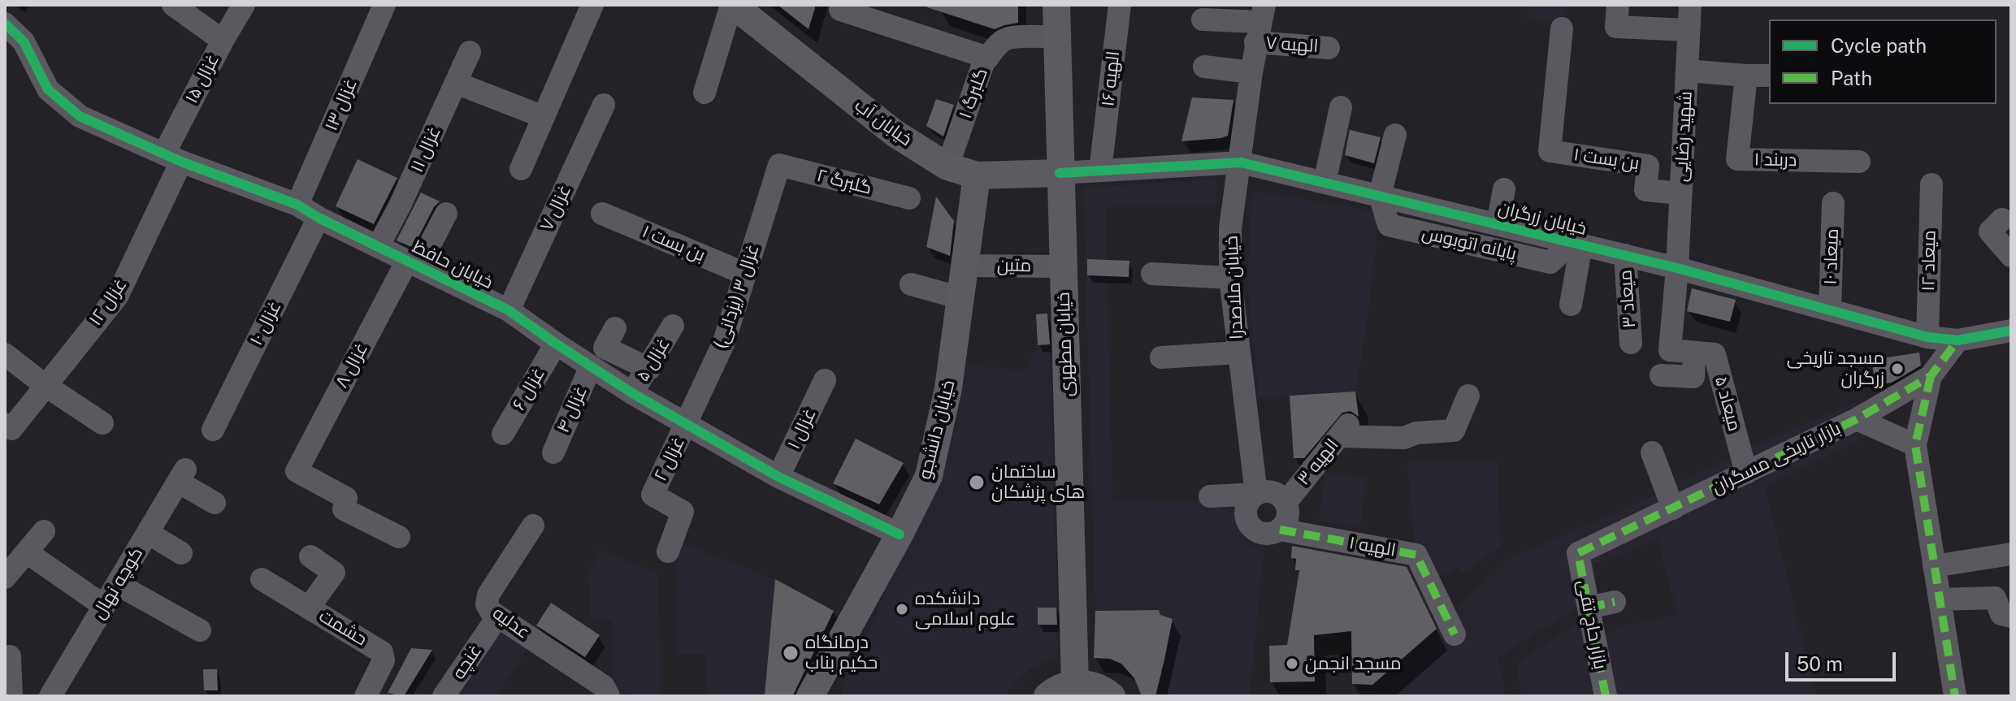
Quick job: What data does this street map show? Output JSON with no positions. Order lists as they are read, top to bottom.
{
  "streets": {
    "main road": ["خیابان آب", "خیابان مطهری", "خیابان دانشجو"],
    "street": [
      "الهیه ۷",
      "غزال ۱۵",
      "الهیه ۱۶",
      "گلبرگ ۱",
      "غزال ۱۳",
      "شهید رضایی",
      "غزال ۱۱",
      "بن بست ۱",
      "دربند ۱",
      "گلبرگ ۲",
      "غزال ۷",
      "خیابان زرگران",
      "پایانه اتوبوس",
      "میعاد ۱۰",
      "میعاد ۱۲",
      "خیابان حافظ",
      "متین",
      "خیابان ملاصدرا",
      "غزال ۳ (یزدانی)",
      "میعاد ۳",
      "غزال ۱۲",
      "غزال ۱۰",
      "غزال ۵",
      "غزال ۸",
      "غزال ۶",
      "میعاد ۵",
      "غزال ۴",
      "غزال ۱",
      "بازار تاریخی مسگران",
      "غزال ۲",
      "الهیه ۳",
      "الهیه ۱",
      "کوچه نهال",
      "عدلیه",
      "بازار حاج تقی",
      "حشمت",
      "غنچه"
    ]
  },
  "crossings": [
    ["الهیه ۷", "خیابان ملاصدرا"],
    ["غزال ۱۵", "خیابان حافظ"],
    ["غزال ۱۵", "غزال ۱۲"],
    ["الهیه ۱۶", "خیابان زرگران"],
    ["گلبرگ ۱", "خیابان آب"],
    ["گلبرگ ۱", "خیابان مطهری"],
    ["غزال ۱۳", "خیابان حافظ"],
    ["خیابان آب", "خیابان زرگران"],
    ["خیابان آب", "خیابان مطهری"],
    ["خیابان آب", "خیابان دانشجو"],
    ["شهید رضایی", "بن بست ۱"],
    ["شهید رضایی", "خیابان زرگران"],
    ["شهید رضایی", "میعاد ۵"],
    ["غزال ۱۱", "خیابان حافظ"],
    ["بن بست ۱", "غزال ۳ (یزدانی)"],
    ["گلبرگ ۲", "غزال ۳ (یزدانی)"],
    ["غزال ۷", "خیابان حافظ"],
    ["خیابان زرگران", "پایانه اتوبوس"],
    ["خیابان زرگران", "میعاد ۱۰"],
    ["خیابان زرگران", "میعاد ۱۲"],
    ["خیابان زرگران", "خیابان ملاصدرا"],
    ["خیابان زرگران", "میعاد ۳"],
    ["خیابان زرگران", "خیابان مطهری"],
    ["خیابان زرگران", "میعاد ۵"],
    ["خیابان زرگران", "بازار تاریخی مسگران"],
    ["خیابان حافظ", "غزال ۳ (یزدانی)"],
    ["خیابان حافظ", "غزال ۱۲"],
    ["خیابان حافظ", "غزال ۱۰"],
    ["خیابان حافظ", "غزال ۵"],
    ["خیابان حافظ", "غزال ۸"],
    ["خیابان حافظ", "غزال ۶"],
    ["خیابان حافظ", "غزال ۴"],
    ["خیابان حافظ", "غزال ۱"],
    ["خیابان حافظ", "خیابان دانشجو"],
    ["خیابان حافظ", "غزال ۲"],
    ["متین", "خیابان مطهری"],
    ["متین", "خیابان دانشجو"],
    ["خیابان ملاصدرا", "الهیه ۳"],
    ["خیابان ملاصدرا", "الهیه ۱"],
    ["غزال ۳ (یزدانی)", "غزال ۲"],
    ["میعاد ۵", "بازار تاریخی مسگران"],
    ["بازار تاریخی مسگران", "بازار حاج تقی"],
    ["الهیه ۳", "الهیه ۱"]
  ],
  "places": [
    "مسجد تاریخی زرگران",
    "ساختمان های پزشکان",
    "دانشکده علوم اسلامی",
    "درمانگاه حکیم بناب",
    "مسجد انجمن"
  ],
  "legend": ["Cycle path", "Path"],
  "scale_bar": "50 m"
}
